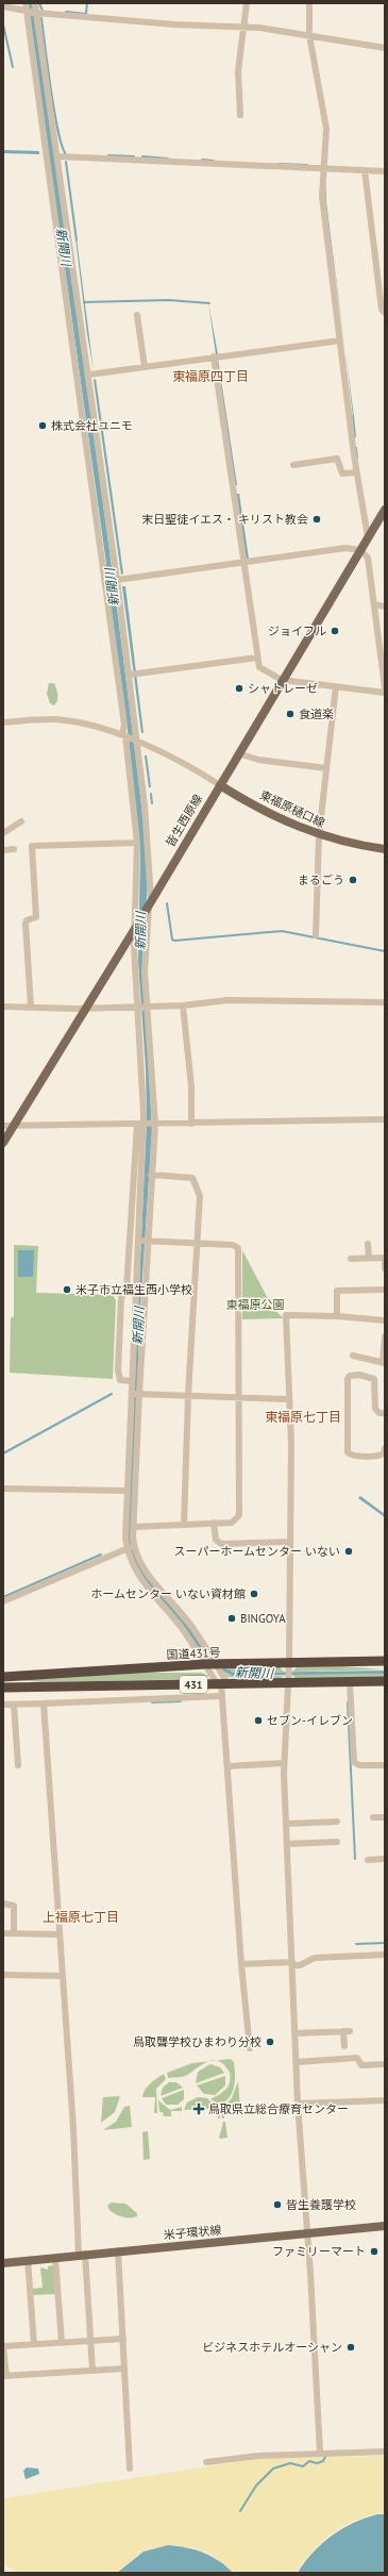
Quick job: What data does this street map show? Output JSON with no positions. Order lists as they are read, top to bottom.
{
  "streets": {
    "highway": ["国道431号", "431"],
    "main road": ["東福原樋口線", "皆生西原線", "米子環状線"]
  },
  "crossings": [
    ["東福原樋口線", "皆生西原線"]
  ],
  "districts": ["東福原四丁目", "東福原七丁目", "上福原七丁目"],
  "water": ["新開川"],
  "parks": ["東福原公園"],
  "places": {
    "other": [
      "株式会社ユニモ",
      "末日聖徒イエス・ キリスト教会",
      "ジョイフル",
      "シャトレーゼ",
      "食道楽",
      "まるごう",
      "米子市立福生西小学校",
      "スーパーホームセンター いない",
      "ホームセンター いない資材館",
      "BINGOYA",
      "セブン-イレブン",
      "鳥取聾学校ひまわり分校",
      "皆生養護学校",
      "ファミリーマート",
      "ビジネスホテルオーシャン"
    ],
    "health": ["鳥取県立総合療育センター"]
  }
}
